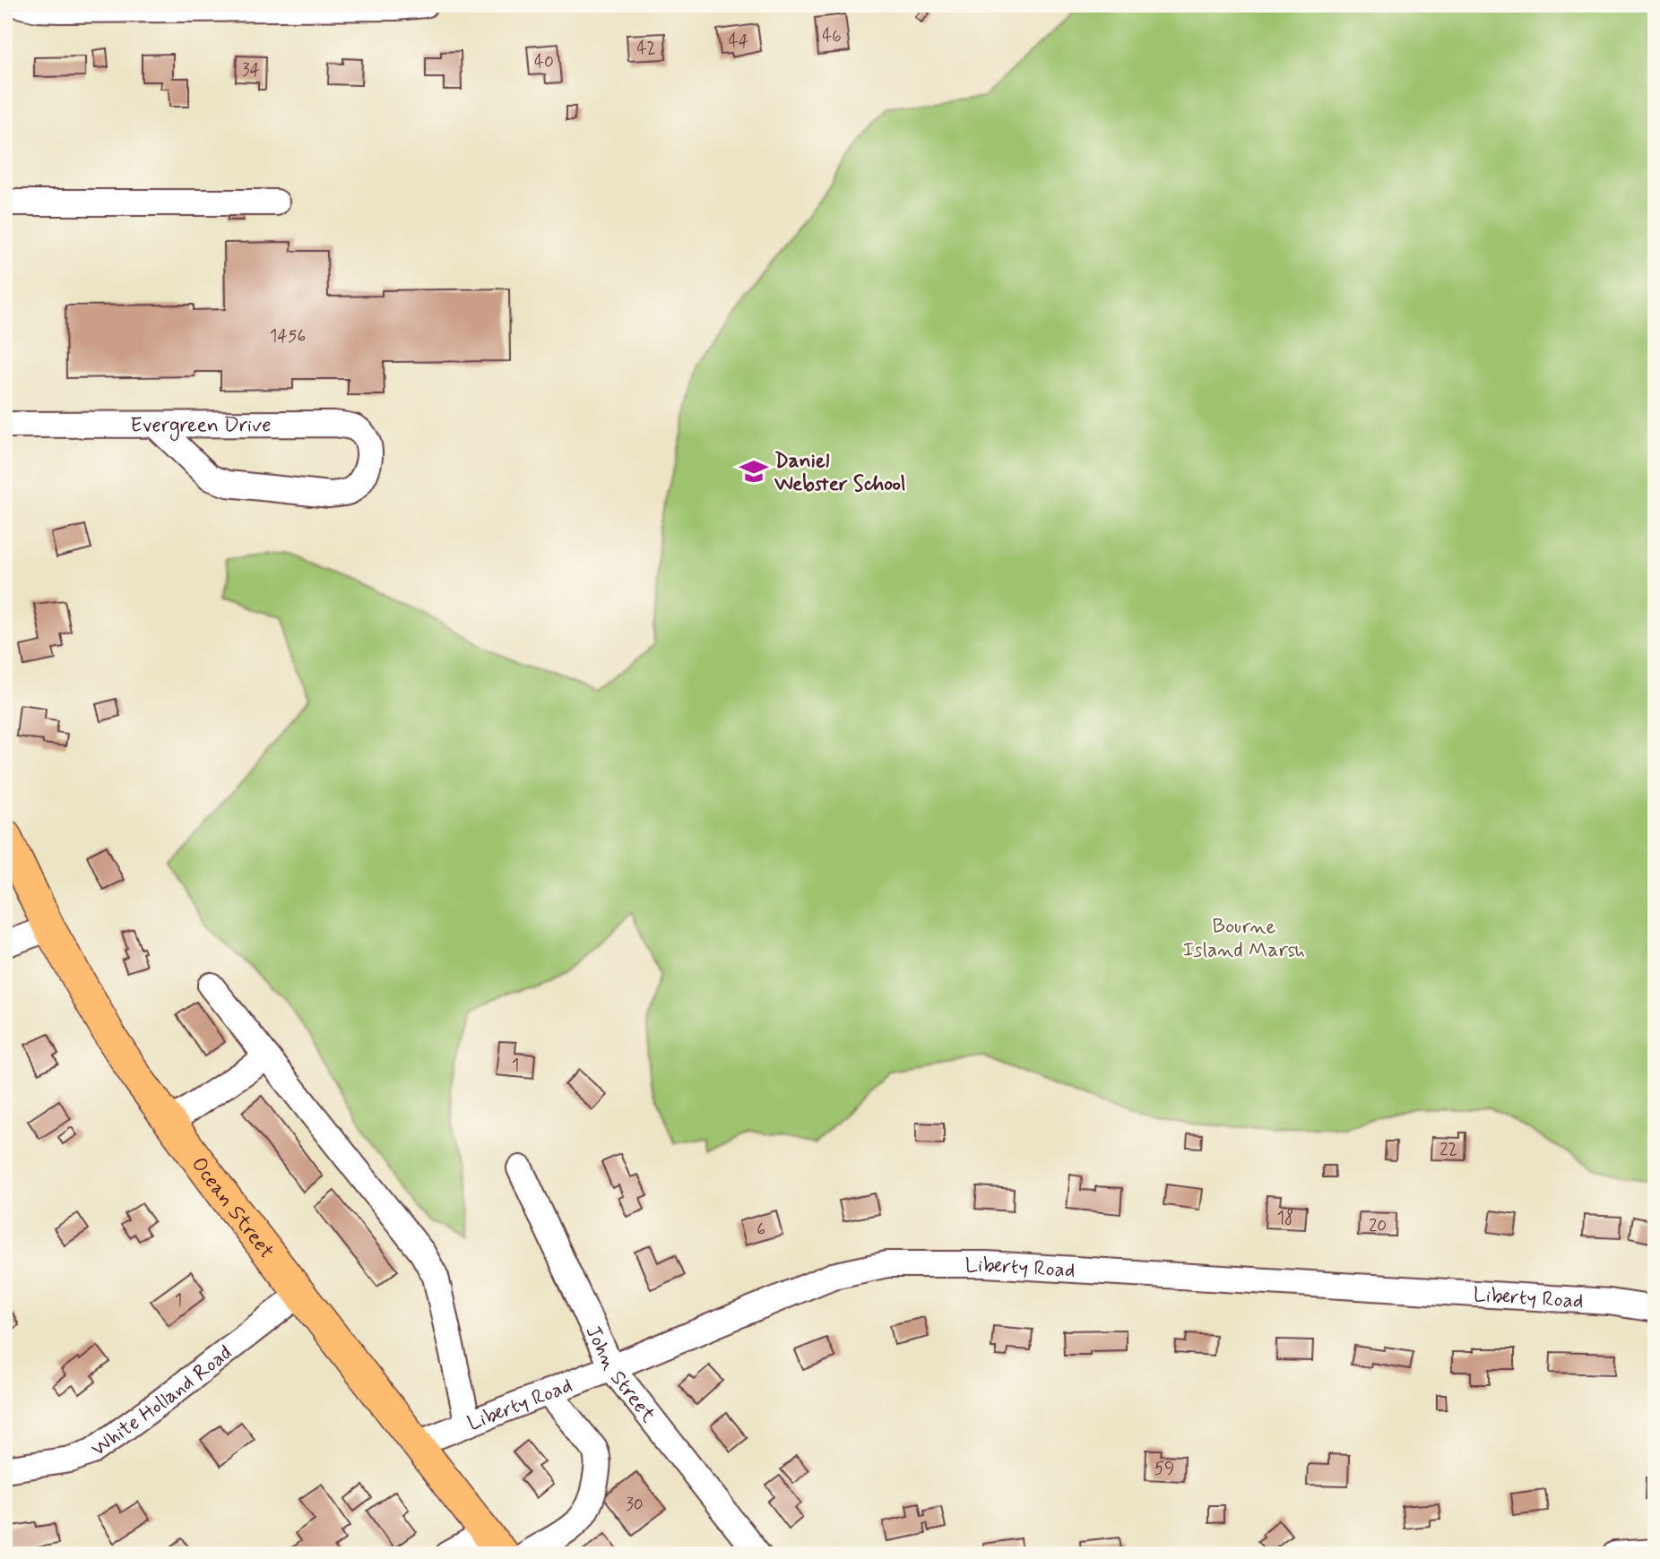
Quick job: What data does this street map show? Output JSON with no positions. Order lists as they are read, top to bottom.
{
  "streets": {
    "main road": ["Ocean Street"],
    "street": [
      "Evergreen Drive",
      "Liberty Road",
      "John Street",
      "White Holland Road"
    ]
  },
  "crossings": [
    ["Ocean Street", "Liberty Road"],
    ["Ocean Street", "White Holland Road"],
    ["Liberty Road", "John Street"]
  ],
  "parks": ["Bourne Island Marsh"],
  "places": {
    "school or university": ["Daniel Webster School"]
  },
  "house_numbers": [
    "46",
    "44",
    "42",
    "40",
    "34",
    "1456",
    "1",
    "22",
    "18",
    "20",
    "6",
    "1",
    "59",
    "30"
  ]
}
